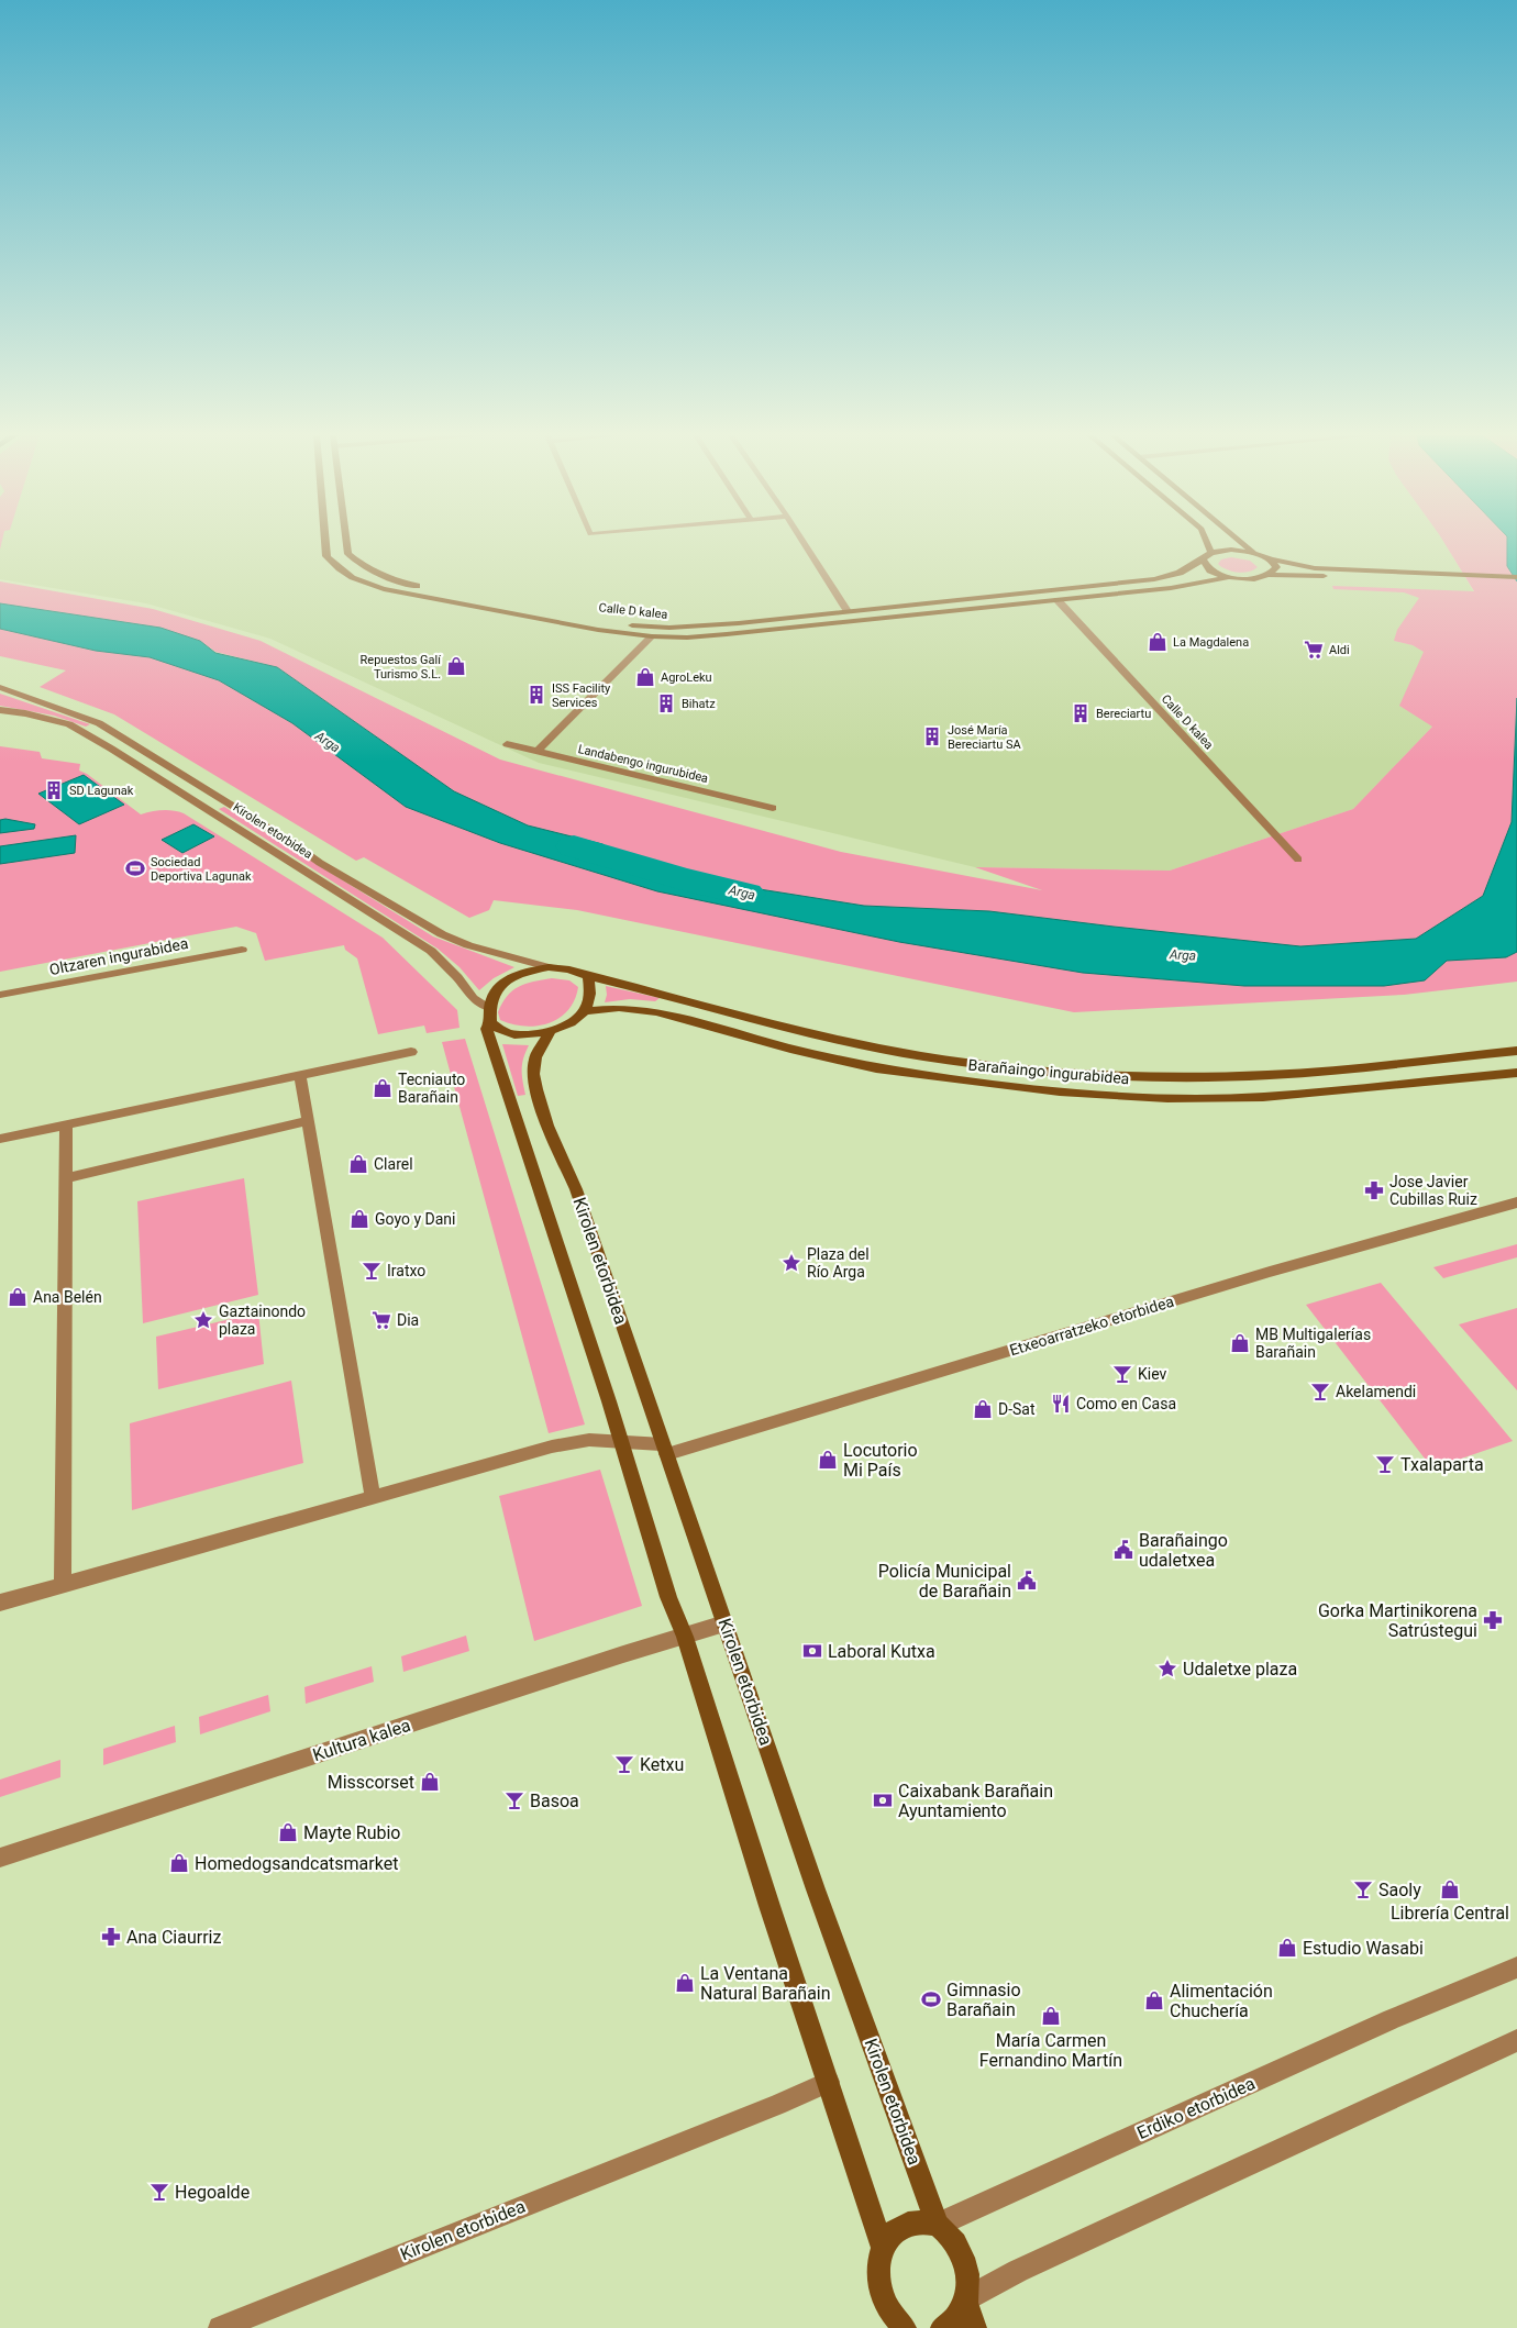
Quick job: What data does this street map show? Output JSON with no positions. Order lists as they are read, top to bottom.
{
  "streets": {
    "main road": [
      "Calle D kalea",
      "Kirolen etorbidea",
      "Barañaingo ingurabidea",
      "Erdiko etorbidea"
    ],
    "street": [
      "Landabengo ingurubidea",
      "Oltzaren ingurabidea",
      "Etxeoarratzeko etorbidea",
      "Kultura kalea"
    ]
  },
  "crossings": [
    ["Calle D kalea", "Landabengo ingurubidea"],
    ["Kirolen etorbidea", "Barañaingo ingurabidea"],
    ["Kirolen etorbidea", "Etxeoarratzeko etorbidea"],
    ["Kirolen etorbidea", "Kultura kalea"],
    ["Kirolen etorbidea", "Erdiko etorbidea"]
  ],
  "water": ["Arga"],
  "places": {
    "shop": [
      "La Magdalena",
      "Repuestos Galí Turismo S.L.",
      "AgroLeku",
      "Tecniauto Barañain",
      "Clarel",
      "Goyo y Dani",
      "Ana Belén",
      "MB Multigalerías Barañain",
      "D-Sat",
      "Locutorio Mi País",
      "Misscorset",
      "Mayte Rubio",
      "Homedogsandcatsmarket",
      "Librería Central",
      "Estudio Wasabi",
      "La Ventana Natural Barañain",
      "Alimentación Chuchería",
      "María Carmen Fernandino Martín"
    ],
    "supermarket": ["Aldi", "Dia"],
    "building": [
      "ISS Facility Services",
      "Bihatz",
      "Bereciartu",
      "José María Bereciartu SA",
      "SD Lagunak"
    ],
    "sports": ["Sociedad Deportiva Lagunak", "Gimnasio Barañain"],
    "pharmacy": ["Jose Javier Cubillas Ruiz", "Gorka Martinikorena Satrústegui", "Ana Ciaurriz"],
    "place": ["Plaza del Río Arga", "Gaztainondo plaza", "Udaletxe plaza"],
    "bar": [
      "Iratxo",
      "Kiev",
      "Akelamendi",
      "Txalaparta",
      "Ketxu",
      "Basoa",
      "Saoly",
      "Hegoalde"
    ],
    "restaurant": ["Como en Casa"],
    "public building": ["Barañaingo udaletxea", "Policía Municipal de Barañain"],
    "bank": ["Laboral Kutxa", "Caixabank Barañain Ayuntamiento"]
  }
}
